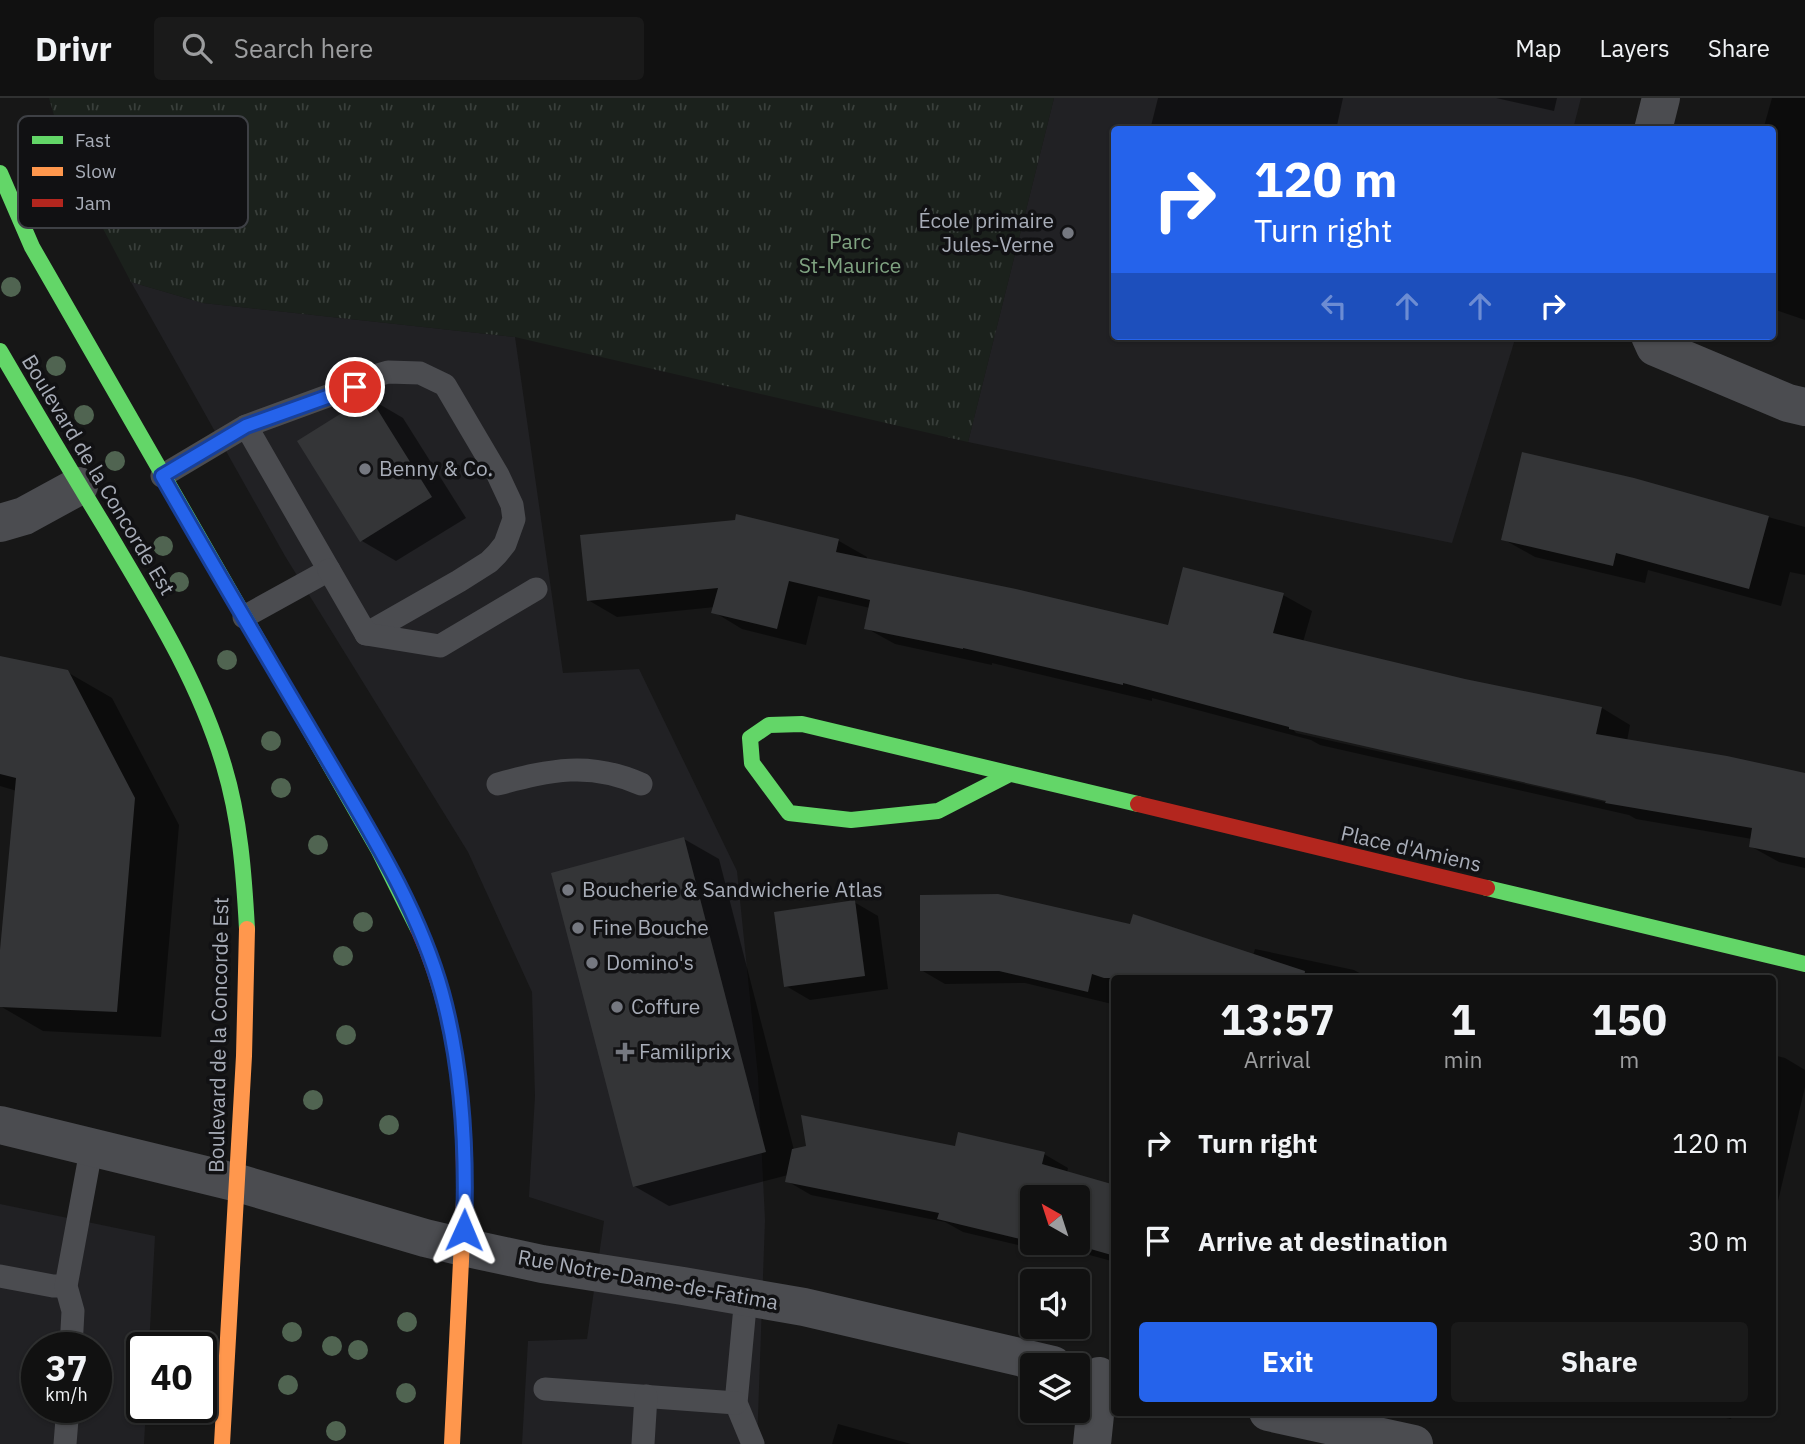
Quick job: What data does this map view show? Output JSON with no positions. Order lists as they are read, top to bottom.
{
  "streets": {
    "street": ["Boulevard de la Concorde Est", "Place d'Amiens", "Rue Notre-Dame-de-Fatima"]
  },
  "crossings": [
    ["Boulevard de la Concorde Est", "Rue Notre-Dame-de-Fatima"]
  ],
  "parks": ["Parc St-Maurice"],
  "places": {
    "other": [
      "École primaire Jules-Verne",
      "Benny & Co.",
      "Boucherie & Sandwicherie Atlas",
      "Fine Bouche",
      "Domino's",
      "Coffure"
    ],
    "health": ["Familiprix"]
  },
  "legend": ["Fast", "Slow", "Jam"],
  "north": "top left",
  "page": {
    "header": "Drivr",
    "search": "Search here",
    "nav": ["Map", "Layers", "Share"],
    "turn": ["120 m", "Turn right"],
    "eta": [
      "13:57",
      "Arrival",
      "1",
      "min",
      "150",
      "m"
    ],
    "list": [
      {
        "name": "Turn right",
        "value": "120 m"
      },
      {
        "name": "Arrive at destination",
        "value": "30 m"
      }
    ],
    "buttons": ["Exit", "Share"],
    "speed": "37 km/h",
    "limit": "40"
  }
}
